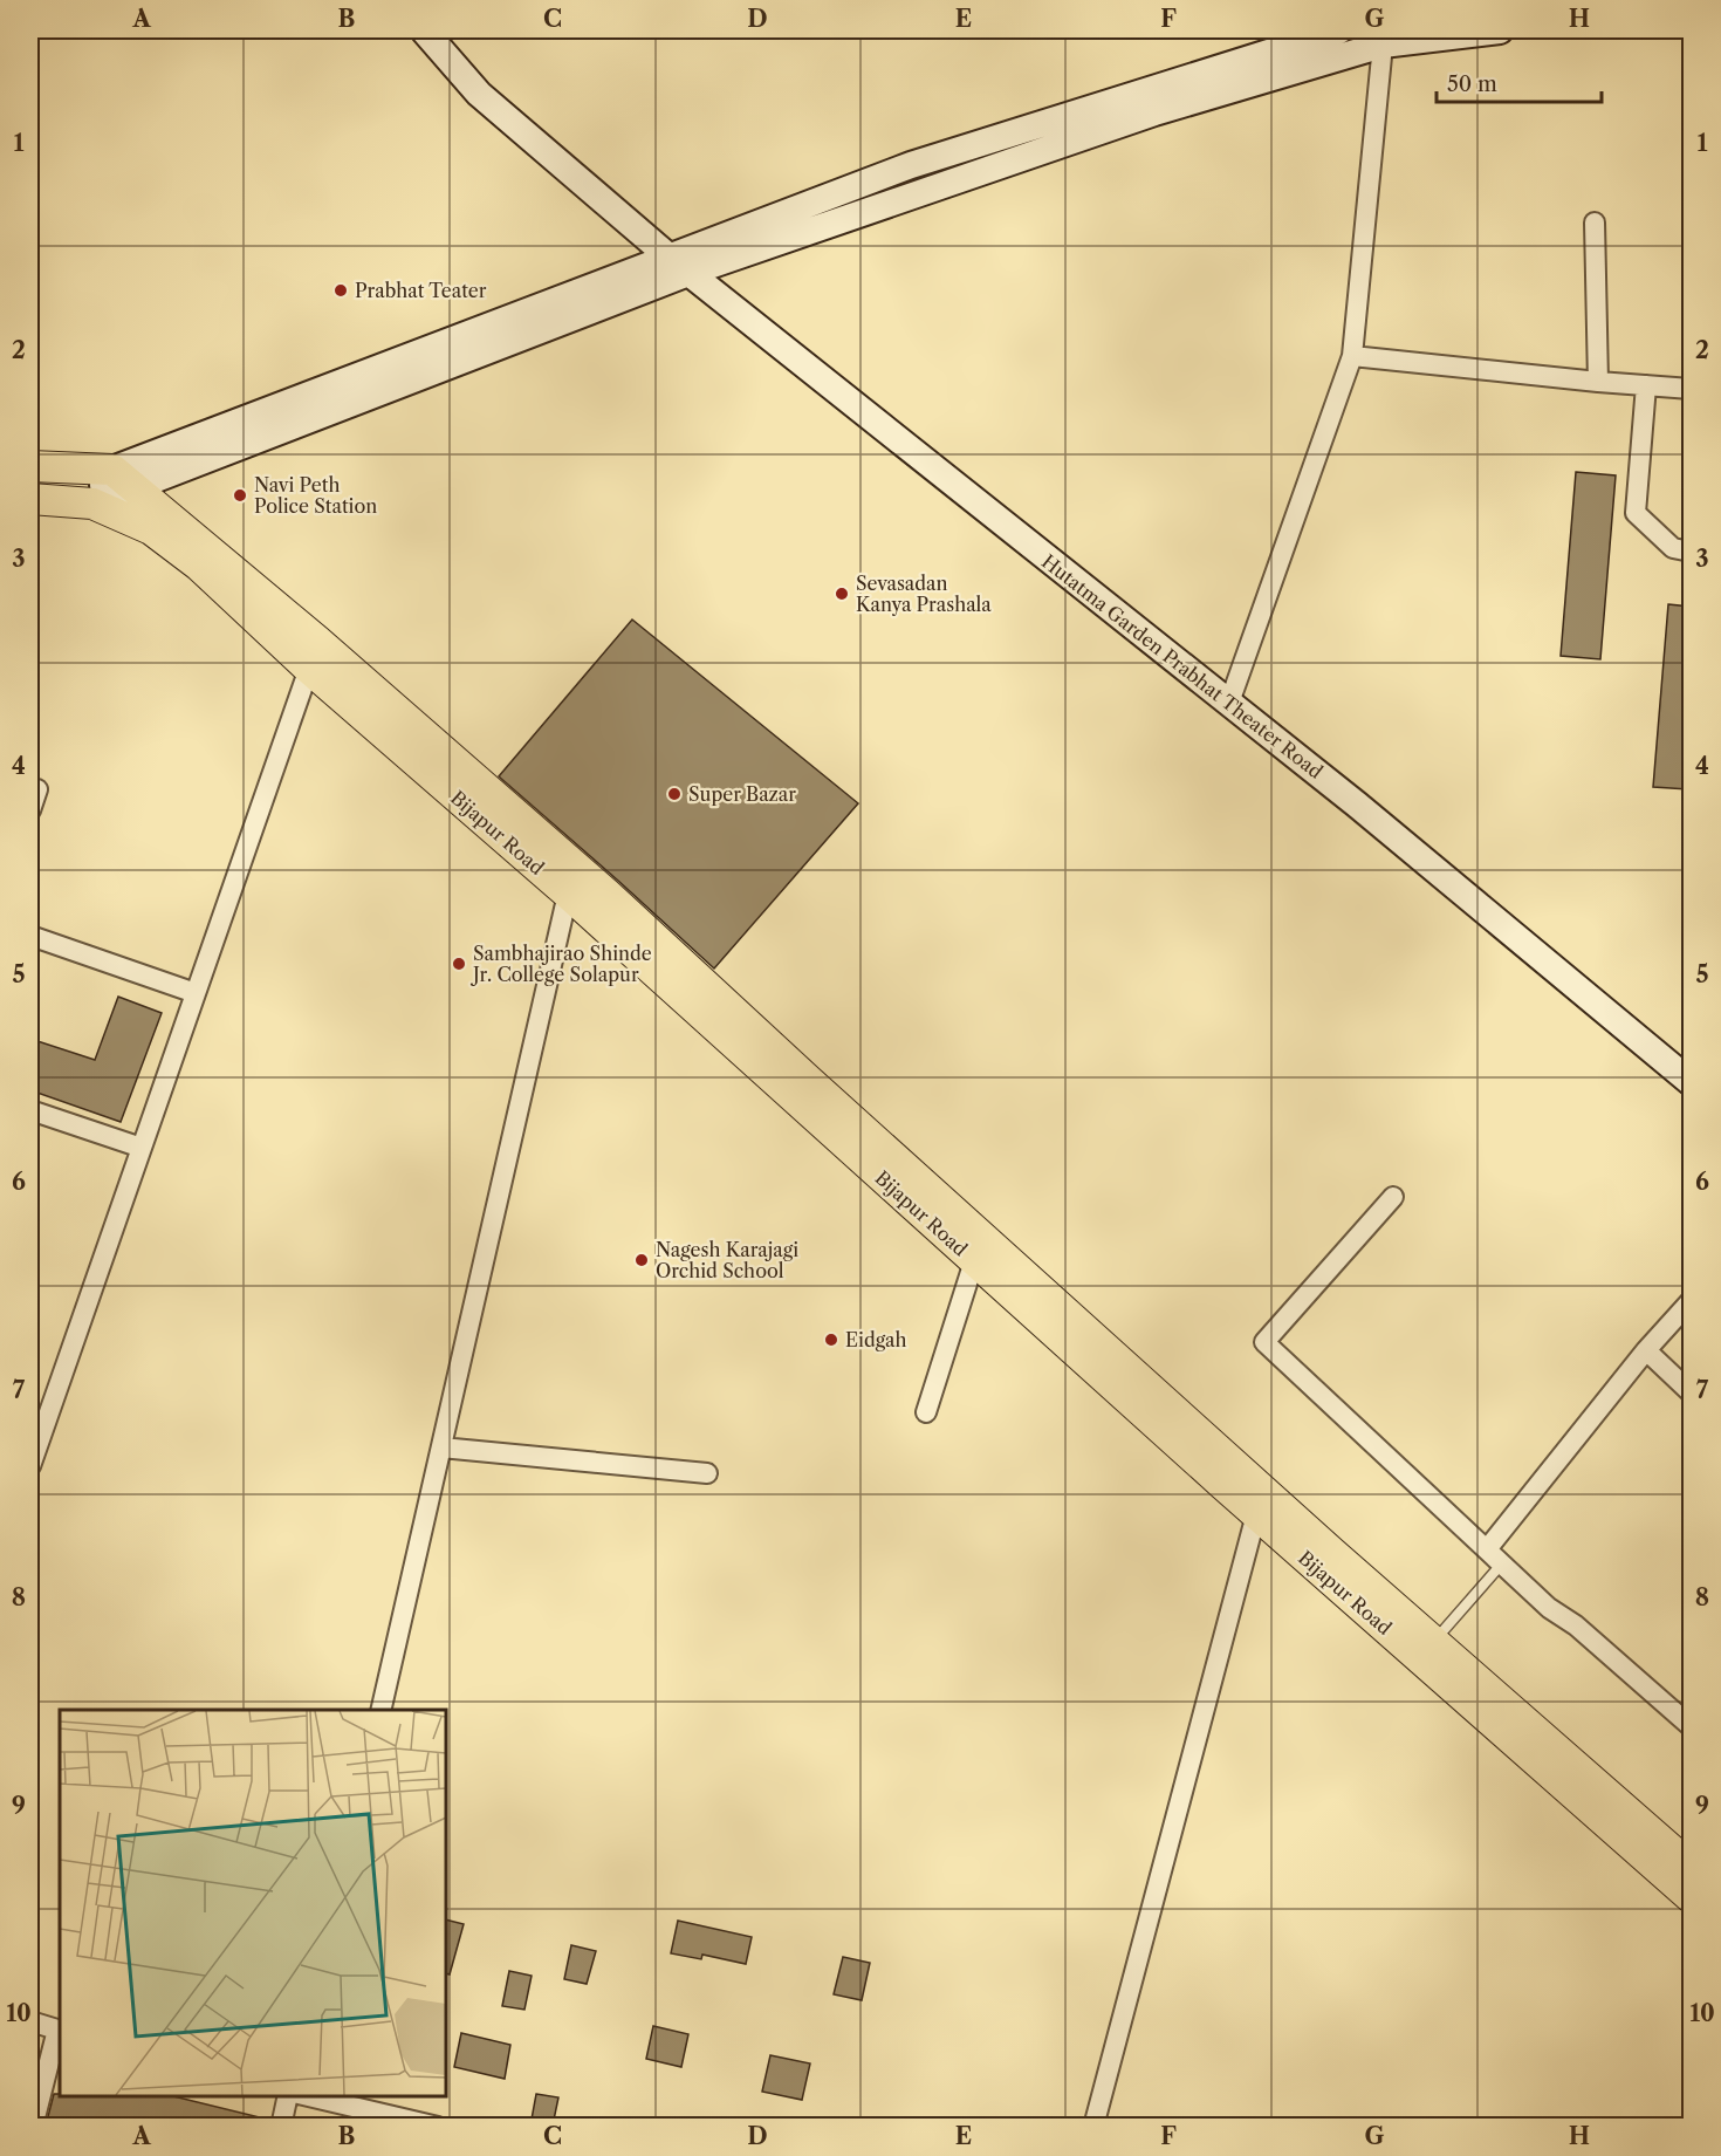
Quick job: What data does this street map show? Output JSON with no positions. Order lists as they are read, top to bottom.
{
  "streets": {
    "main road": ["Hutatma Garden Prabhat Theater Road", "Bijapur Road"]
  },
  "places": [
    "Prabhat Teater",
    "Navi Peth Police Station",
    "Sevasadan Kanya Prashala",
    "Super Bazar",
    "Sambhajirao Shinde Jr. College Solapur",
    "Nagesh Karajagi Orchid School",
    "Eidgah"
  ],
  "scale_bar": "50 m",
  "grid": {
    "columns": [
      "A",
      "B",
      "C",
      "D",
      "E",
      "F",
      "G",
      "H"
    ],
    "rows": [
      "1",
      "2",
      "3",
      "4",
      "5",
      "6",
      "7",
      "8",
      "9",
      "10"
    ]
  }
}
